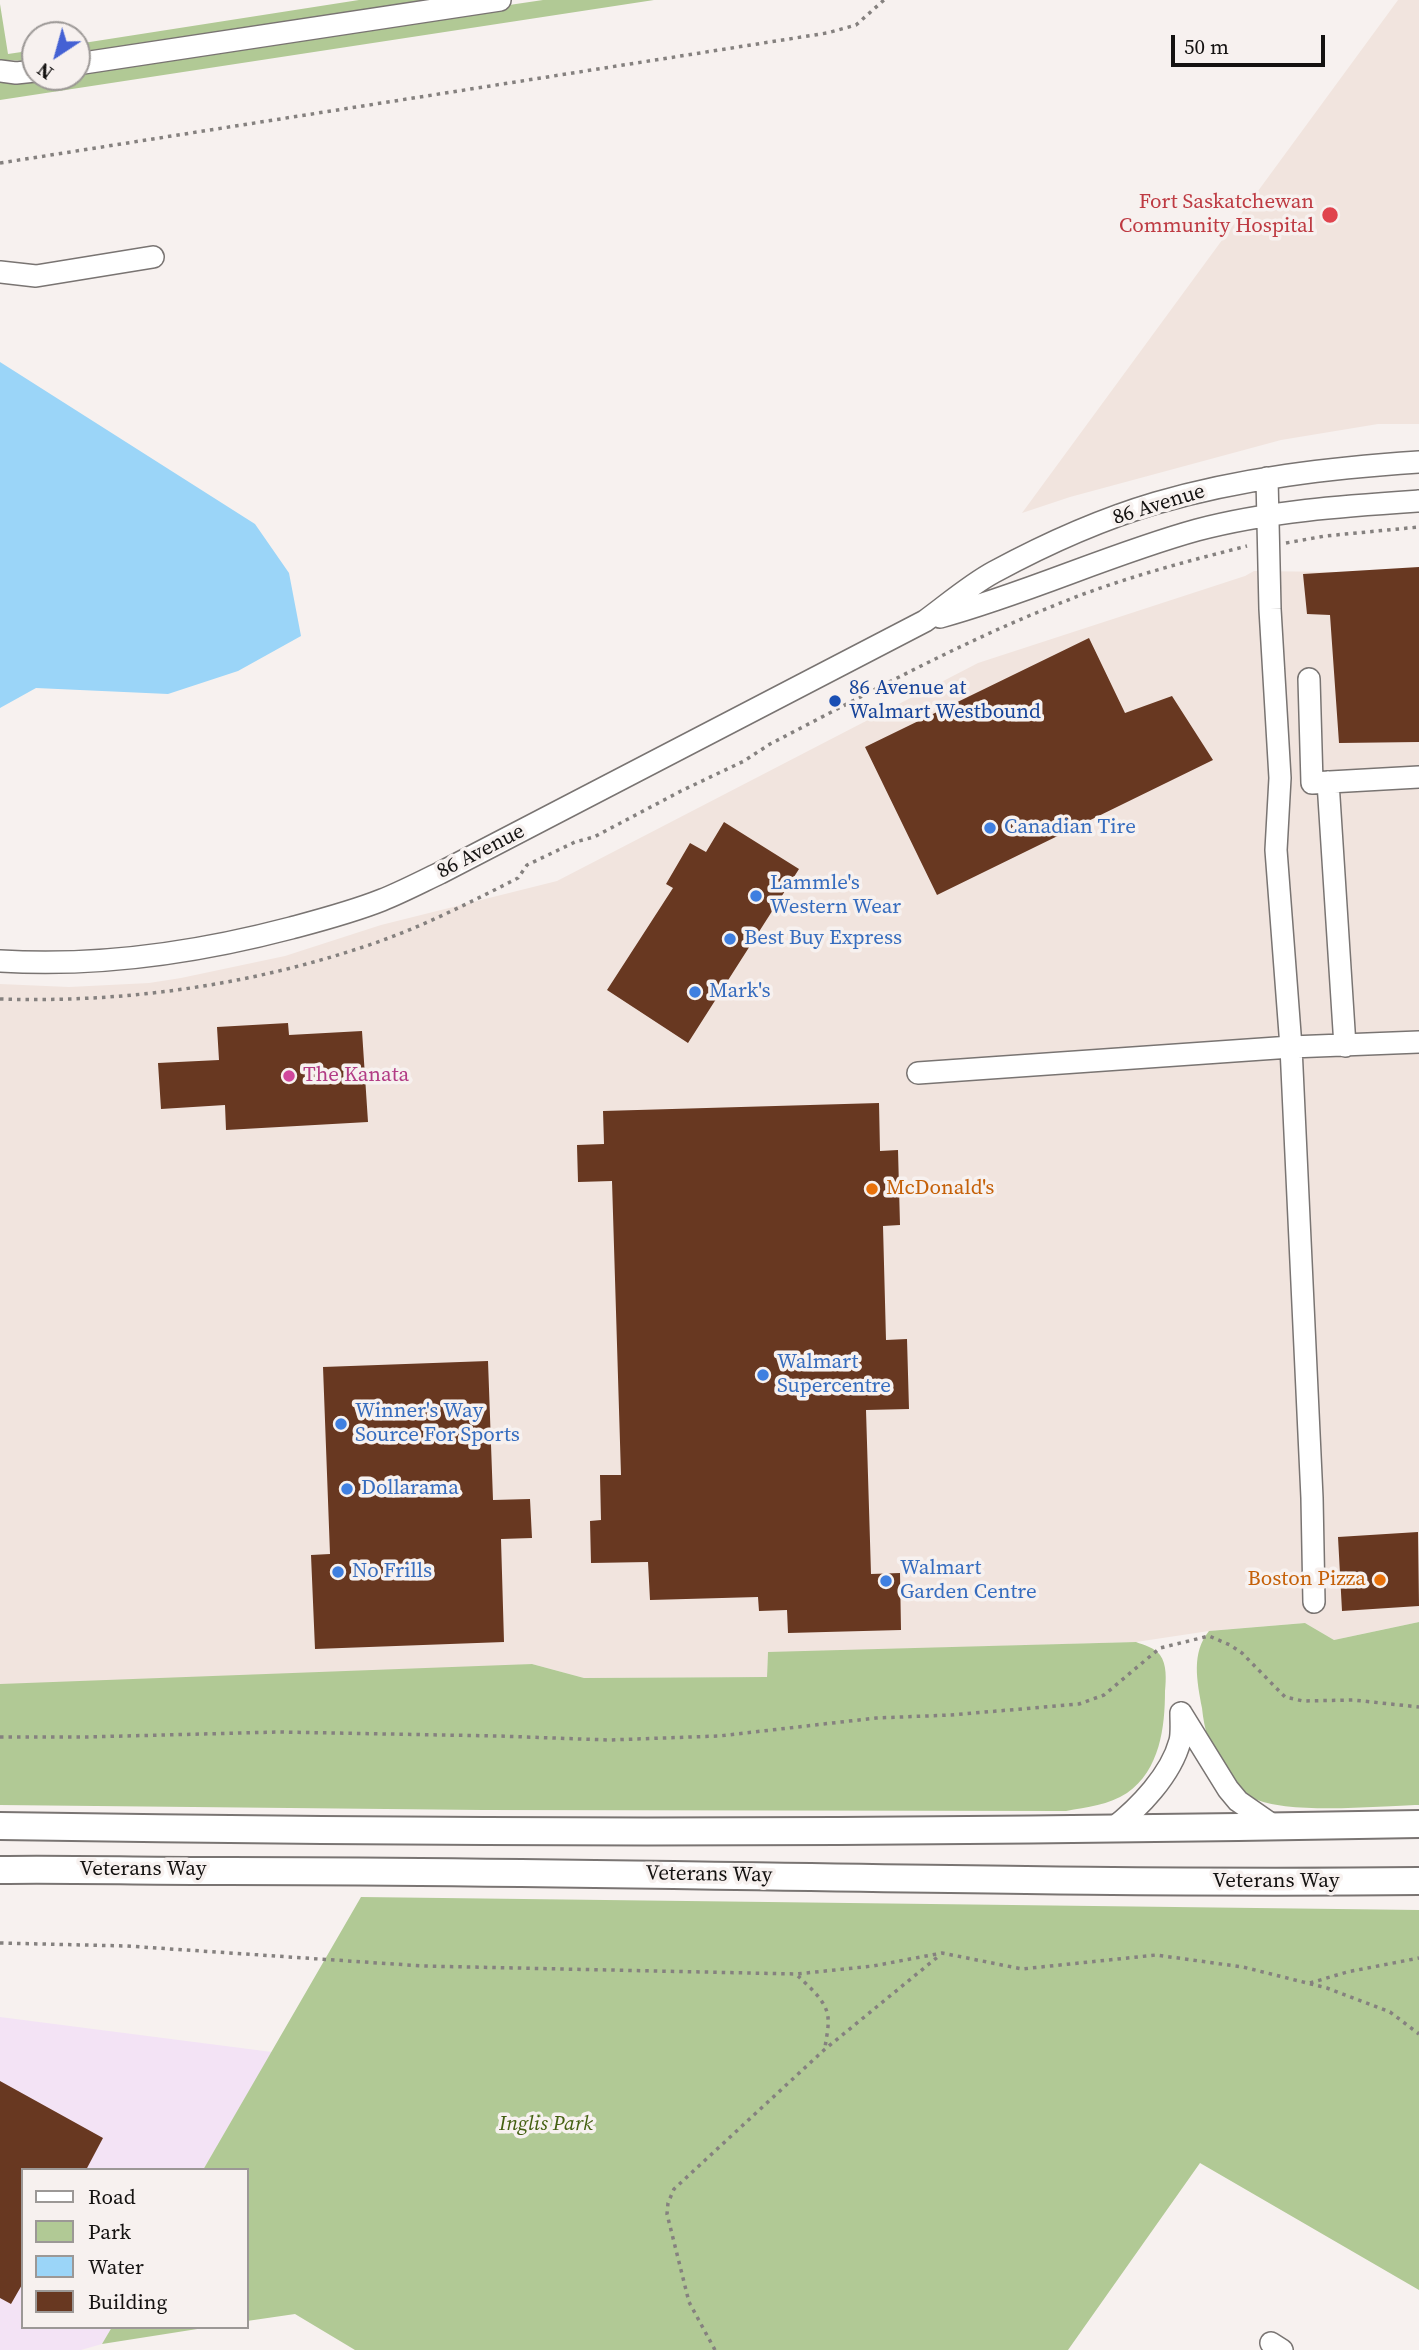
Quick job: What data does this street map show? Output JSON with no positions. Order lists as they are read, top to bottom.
{
  "streets": {
    "main road": ["Veterans Way"],
    "street": ["86 Avenue"]
  },
  "parks": ["Inglis Park"],
  "places": [
    "Fort Saskatchewan Community Hospital",
    "86 Avenue at Walmart Westbound",
    "Canadian Tire",
    "Lammle's Western Wear",
    "Best Buy Express",
    "Mark's",
    "The Kanata",
    "McDonald's",
    "Walmart Supercentre",
    "Winner's Way Source For Sports",
    "Dollarama",
    "No Frills",
    "Boston Pizza",
    "Walmart Garden Centre"
  ],
  "legend": [
    "Road",
    "Park",
    "Water",
    "Building"
  ],
  "scale_bar": "50 m",
  "north": "bottom left"
}
